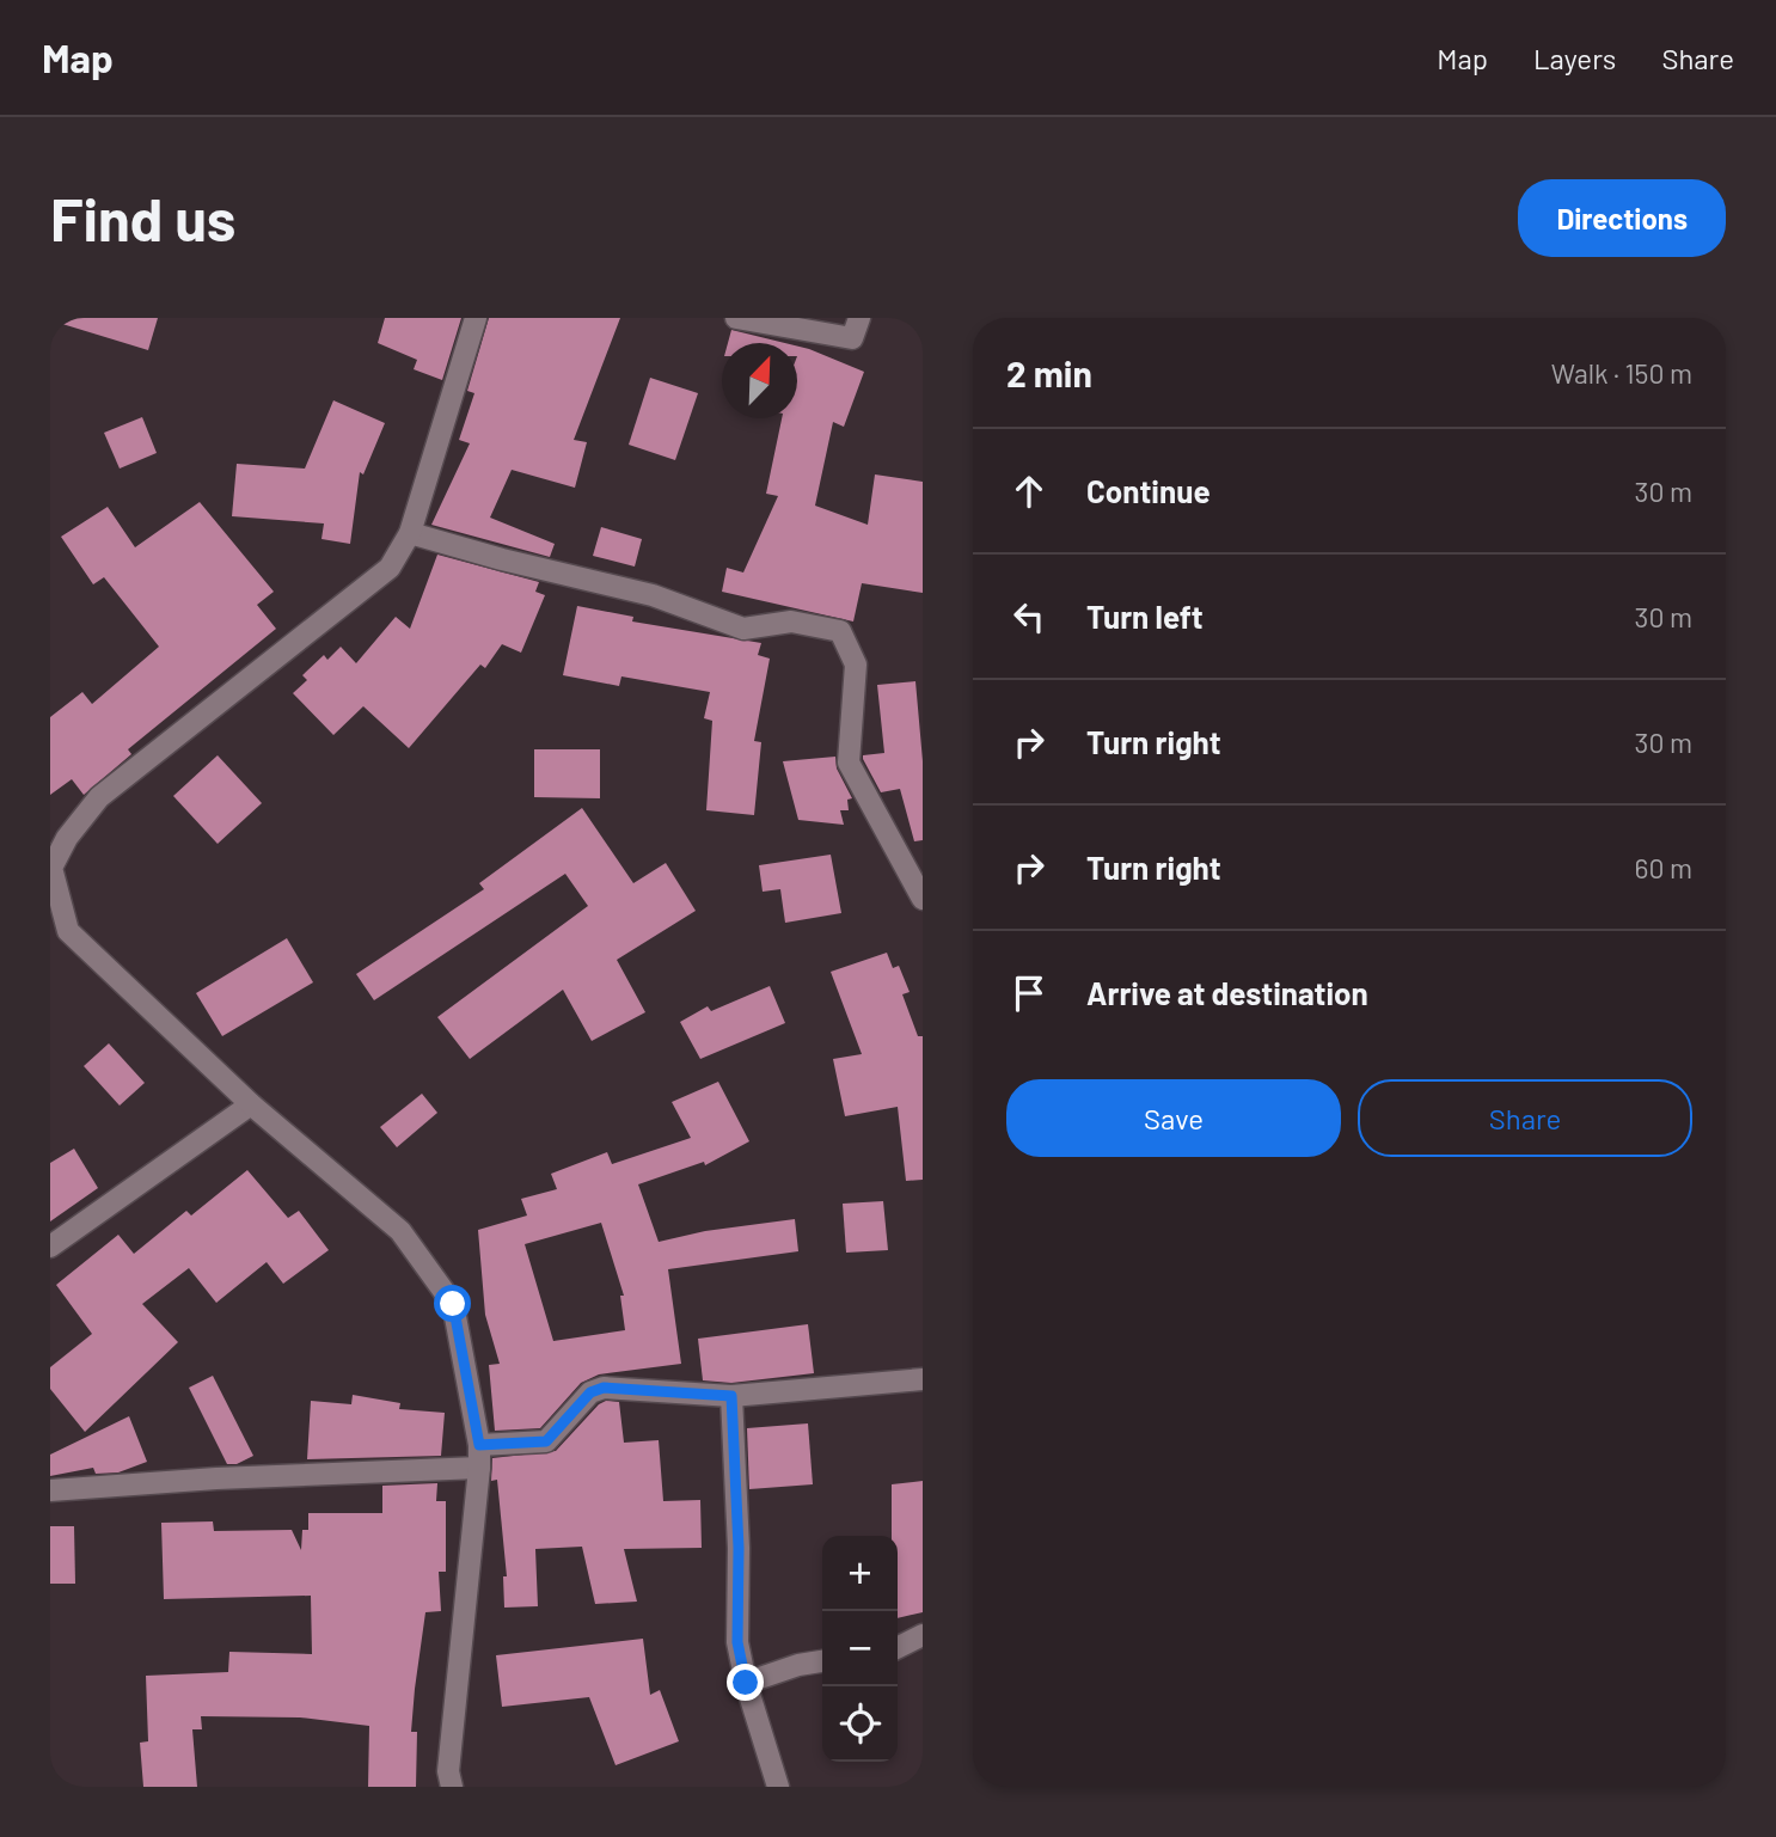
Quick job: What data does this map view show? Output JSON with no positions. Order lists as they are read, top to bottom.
{
  "north": "top right",
  "page": {
    "header": "Map",
    "nav": ["Map", "Layers", "Share"],
    "buttons": [
      "Directions",
      ["Save", "Share"]
    ],
    "title": "Find us",
    "heading": ["2 min", "Walk · 150 m"],
    "list": [
      ["Continue", "30 m"],
      ["Turn left", "30 m"],
      ["Turn right", "30 m"],
      ["Turn right", "60 m"],
      "Arrive at destination"
    ],
    "map_buttons": ["+", "−"]
  }
}
